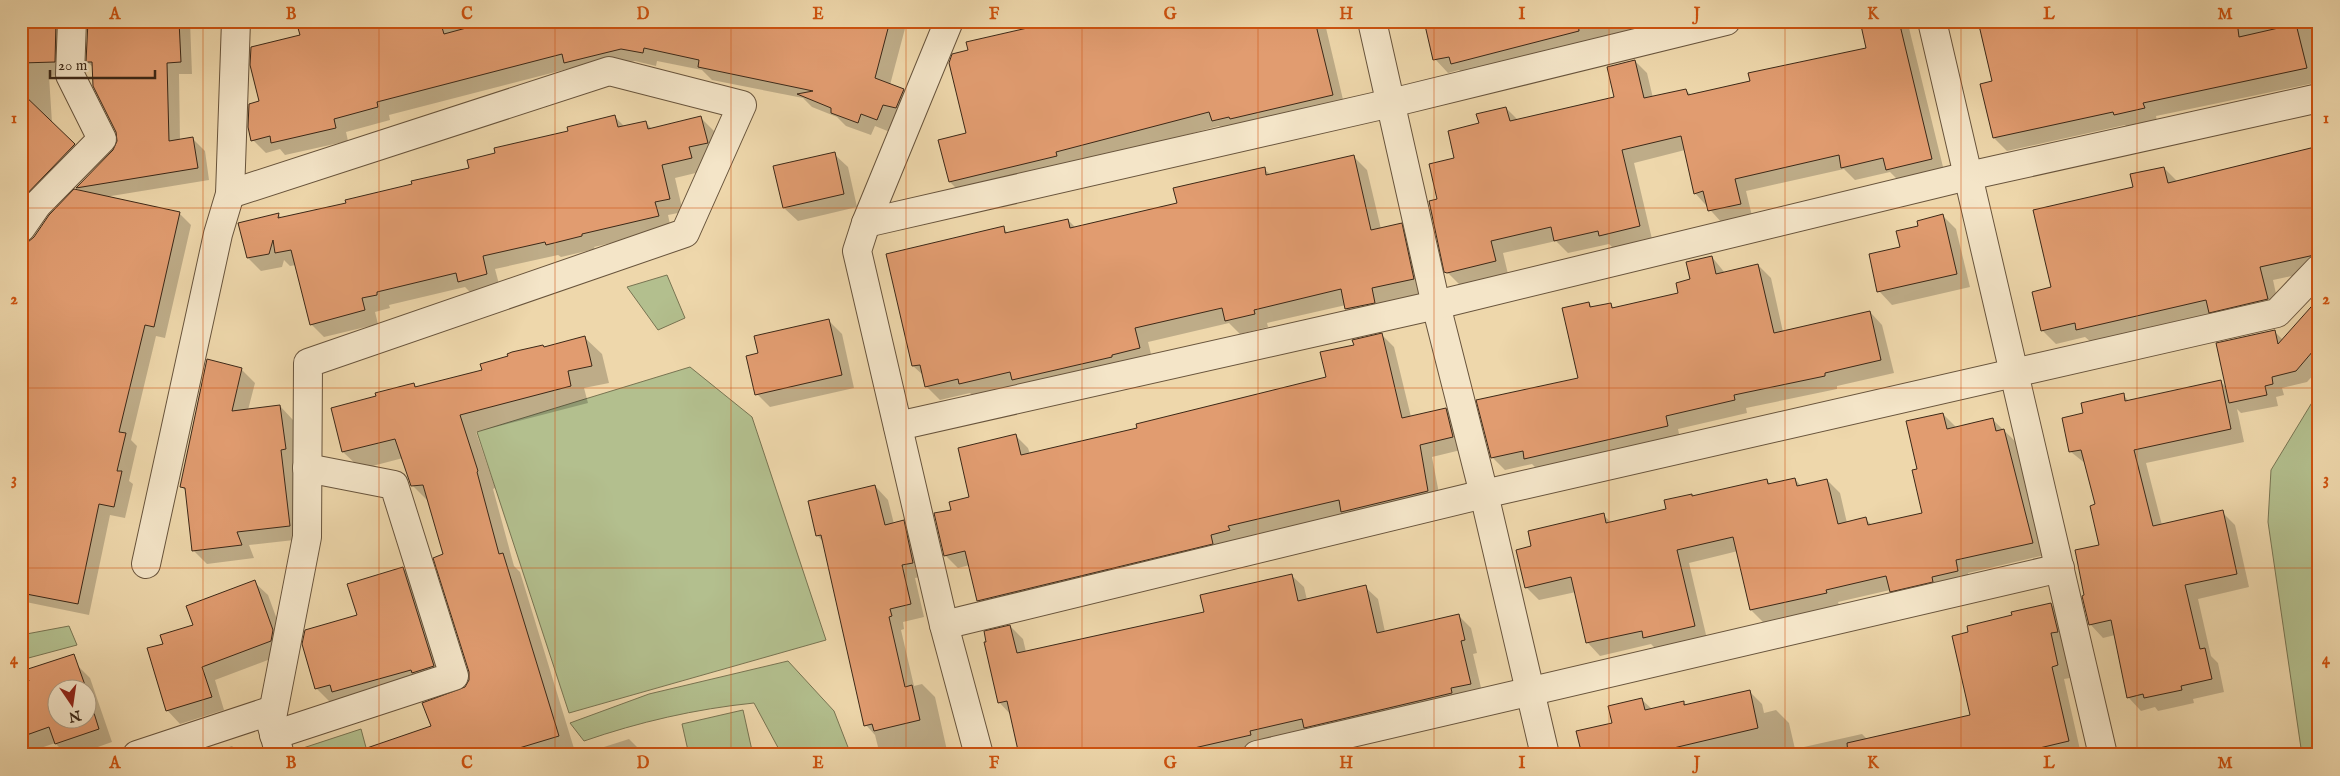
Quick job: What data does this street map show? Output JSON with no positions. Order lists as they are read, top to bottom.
{
  "scale_bar": "20 m",
  "north": "bottom",
  "grid": {
    "columns": [
      "A",
      "B",
      "C",
      "D",
      "E",
      "F",
      "G",
      "H",
      "I",
      "J",
      "K",
      "L",
      "M"
    ],
    "rows": [
      "1",
      "2",
      "3",
      "4"
    ]
  }
}
